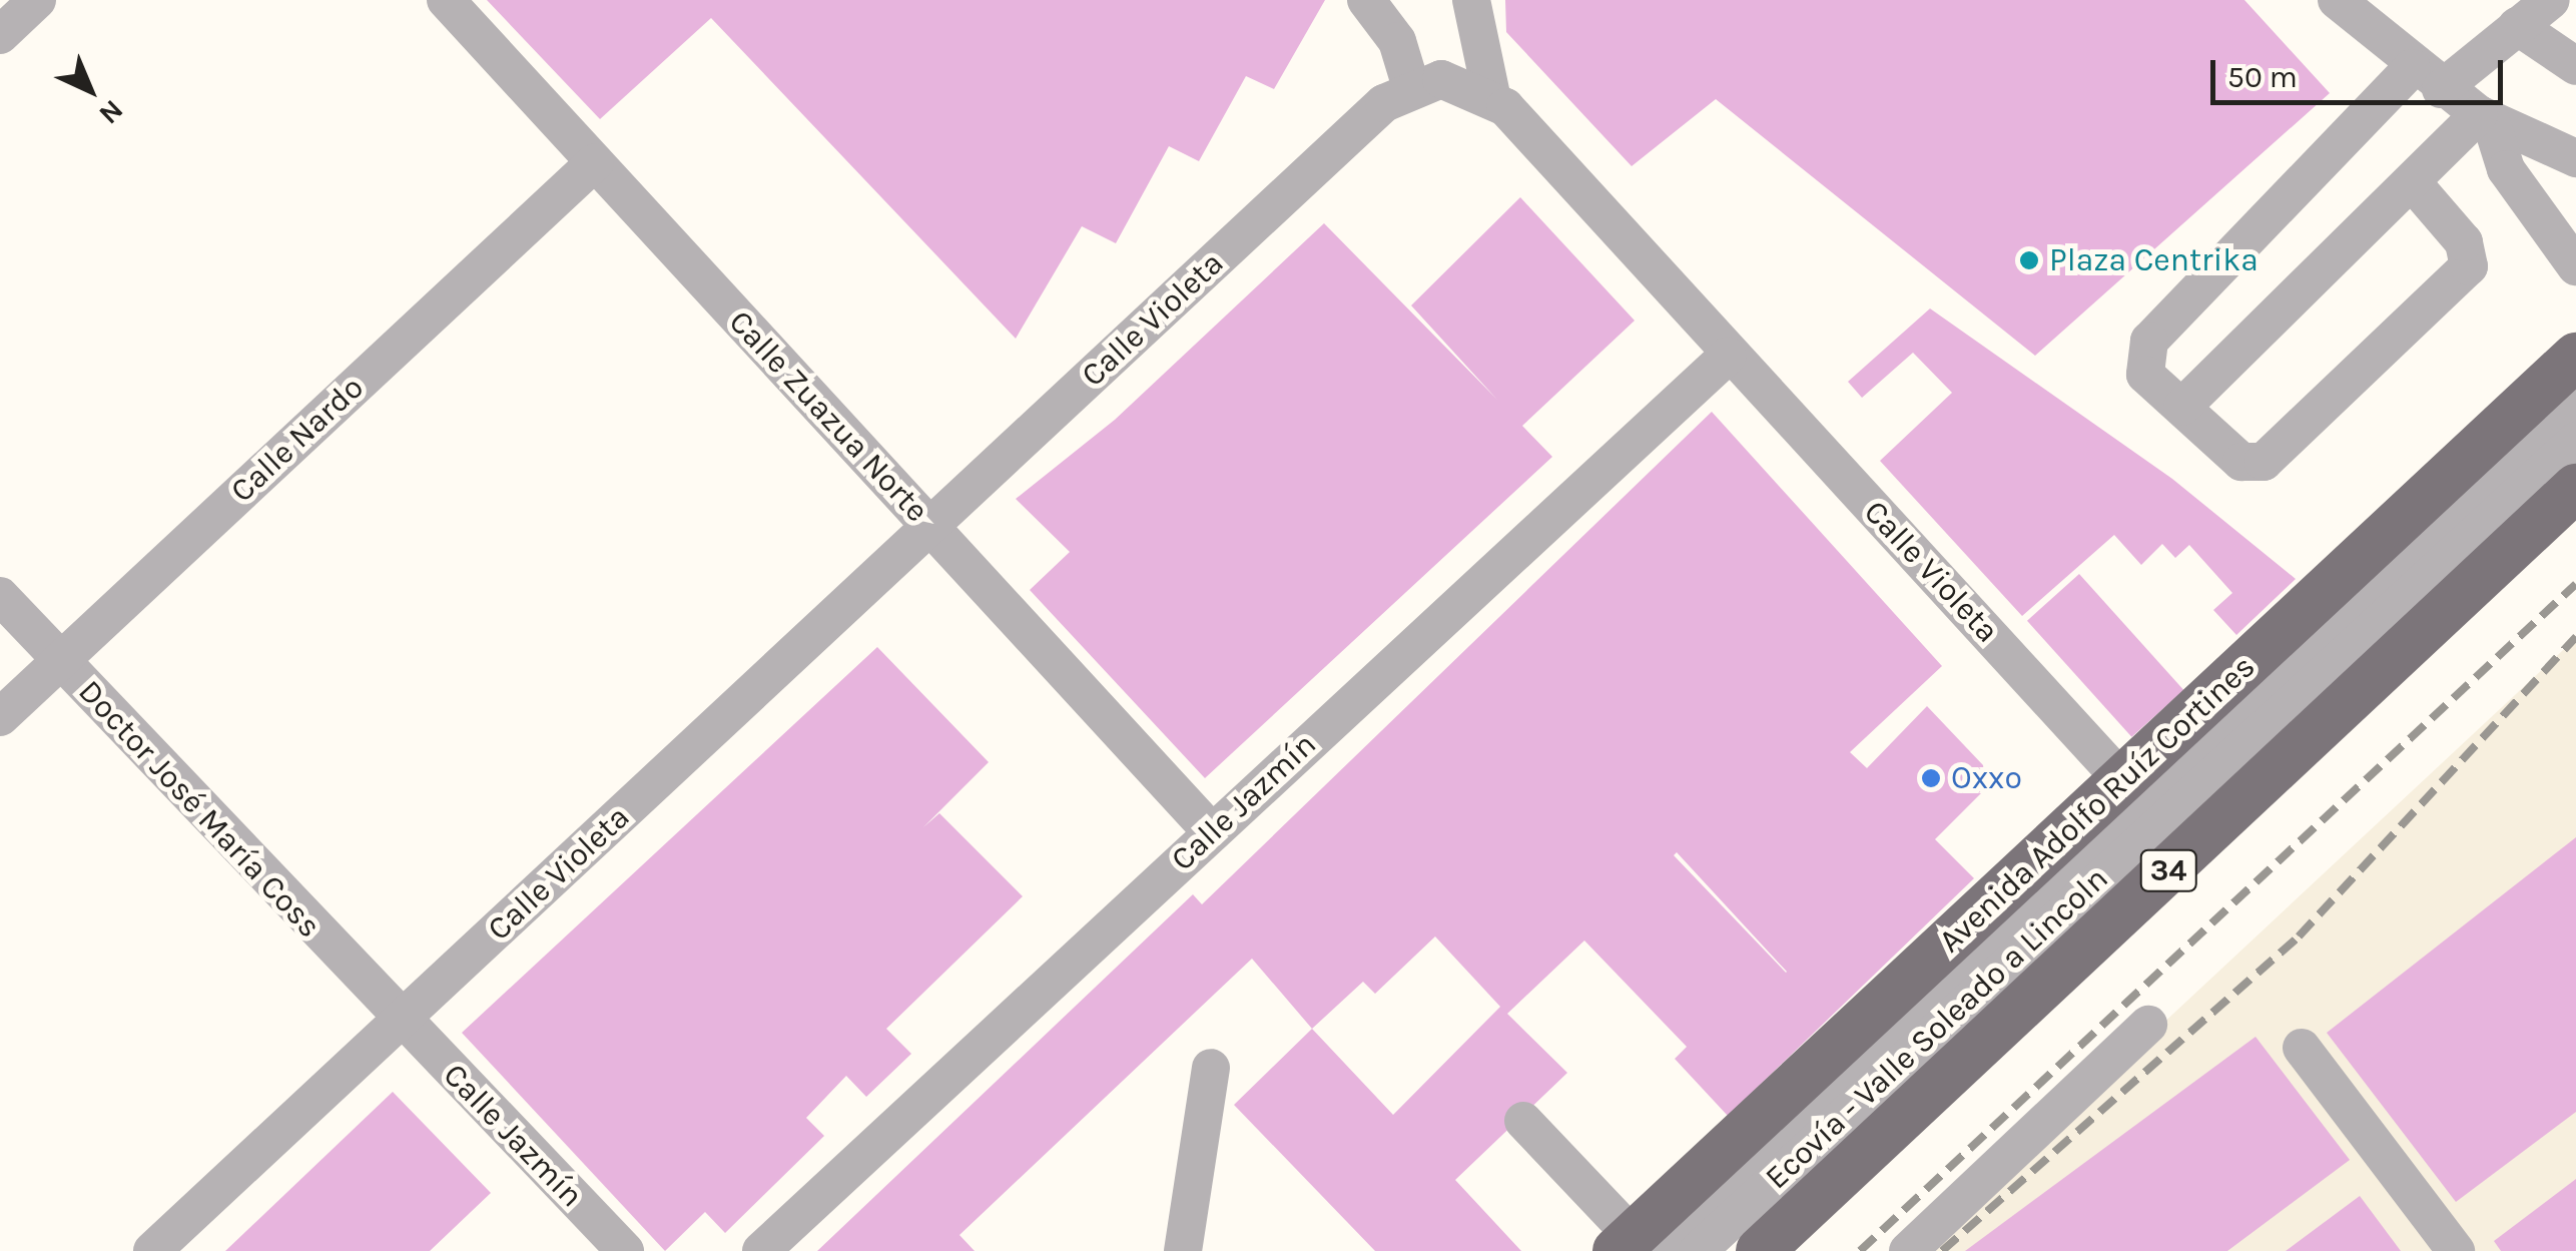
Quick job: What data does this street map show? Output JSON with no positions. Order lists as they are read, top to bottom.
{
  "streets": {
    "main road": ["Avenida Adolfo Ruíz Cortines", "34"],
    "street": [
      "Calle Violeta",
      "Calle Zuazua Norte",
      "Calle Nardo",
      "Calle Jazmín",
      "Doctor José María Coss",
      "Ecovía - Valle Soleado a Lincoln"
    ]
  },
  "crossings": [
    ["Calle Violeta", "Calle Zuazua Norte"],
    ["Calle Violeta", "Calle Jazmín"],
    ["Calle Violeta", "Avenida Adolfo Ruíz Cortines"],
    ["Calle Violeta", "Doctor José María Coss"],
    ["Calle Zuazua Norte", "Calle Nardo"],
    ["Calle Zuazua Norte", "Calle Jazmín"],
    ["Calle Nardo", "Doctor José María Coss"],
    ["Calle Jazmín", "Doctor José María Coss"]
  ],
  "places": ["Plaza Centrika", "Oxxo"],
  "scale_bar": "50 m",
  "north": "bottom right"
}
